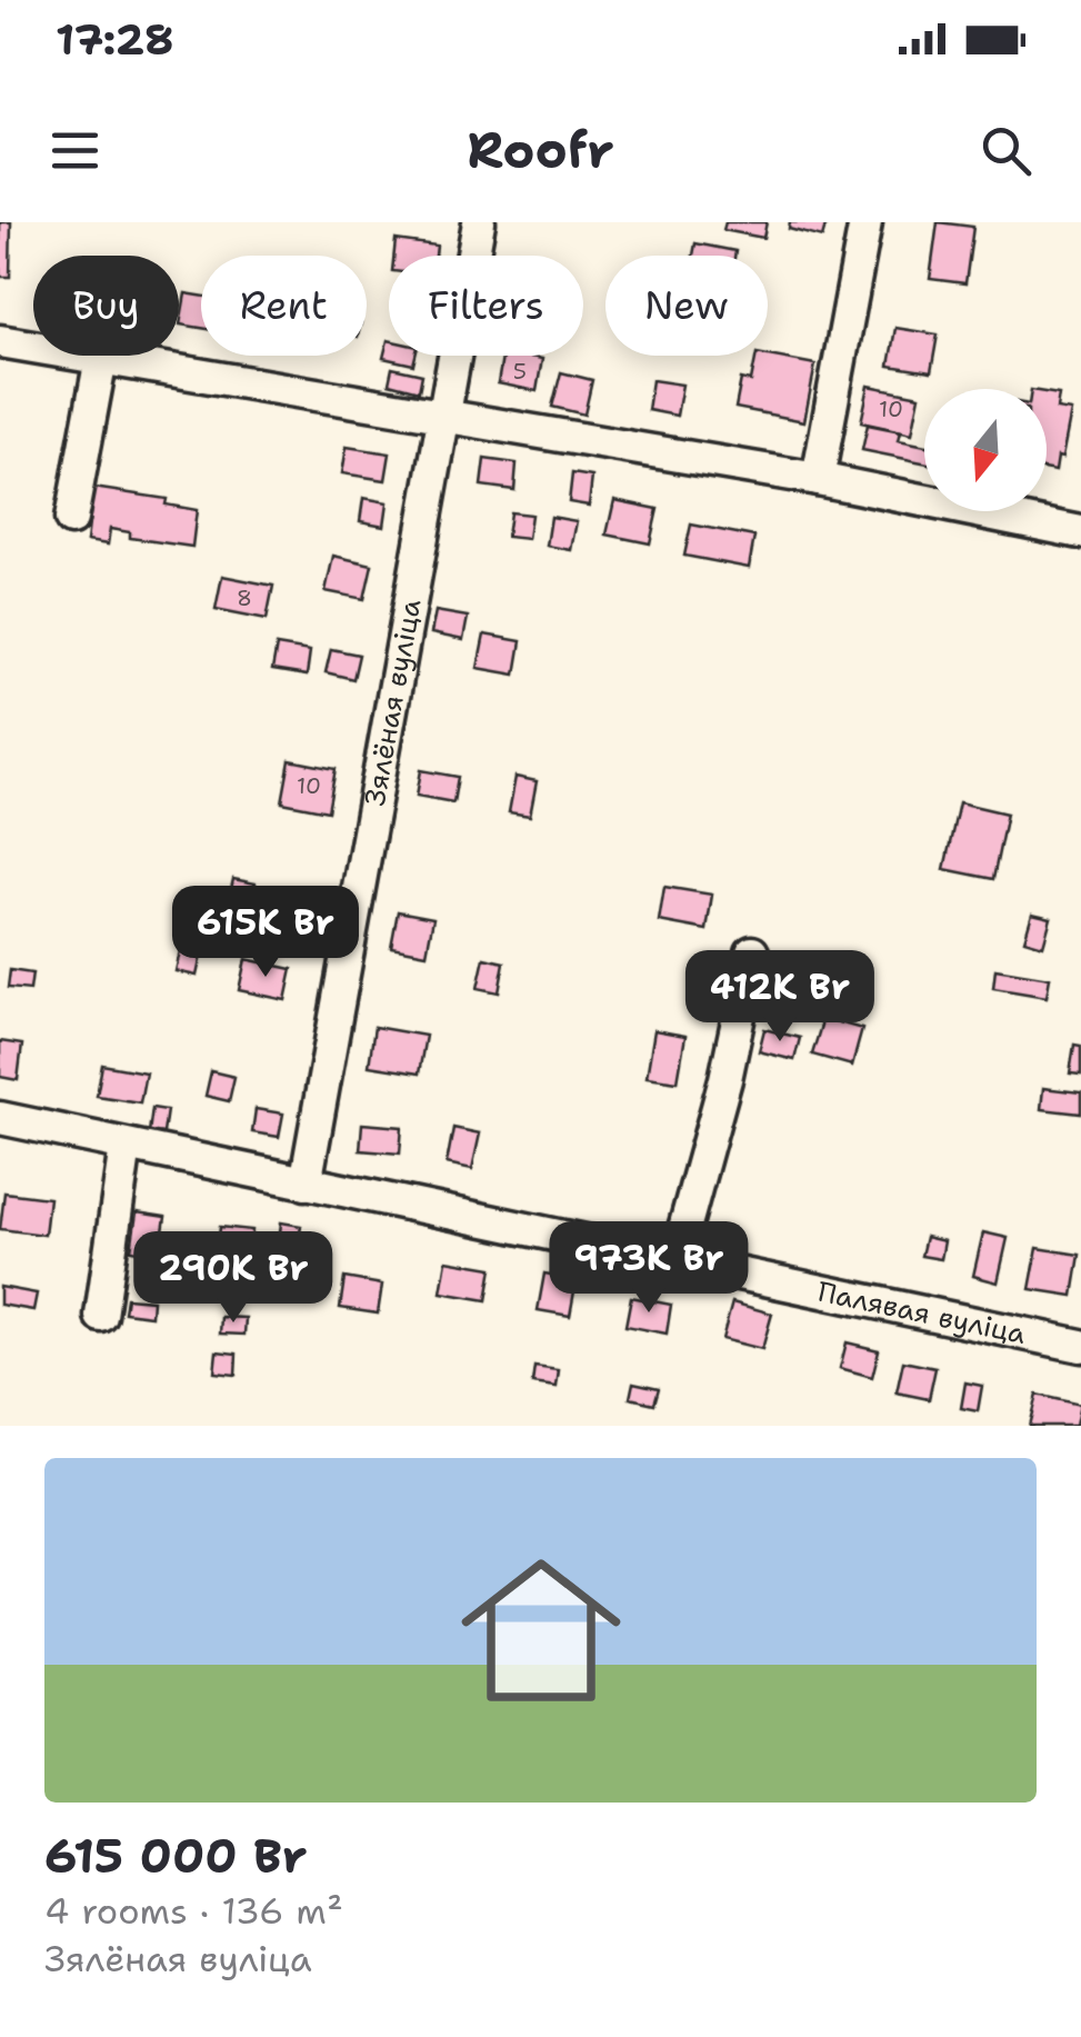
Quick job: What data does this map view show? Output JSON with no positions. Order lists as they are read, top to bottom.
{
  "streets": {
    "street": ["Зялёная вуліца", "Палявая вуліца"]
  },
  "crossings": [
    ["Зялёная вуліца", "Палявая вуліца"]
  ],
  "house_numbers": [
    "5",
    "10",
    "8",
    "10"
  ],
  "north": "bottom",
  "page": {
    "status": "17:28",
    "header": "Roofr",
    "chip": [
      "Buy",
      "Rent",
      "Filters",
      "New"
    ],
    "price": [
      "615K Br",
      "412K Br",
      "973K Br",
      "290K Br"
    ],
    "list": [
      {
        "name": "615 000 Br",
        "note": "4 rooms · 136 m² · Зялёная вуліца"
      }
    ]
  }
}
